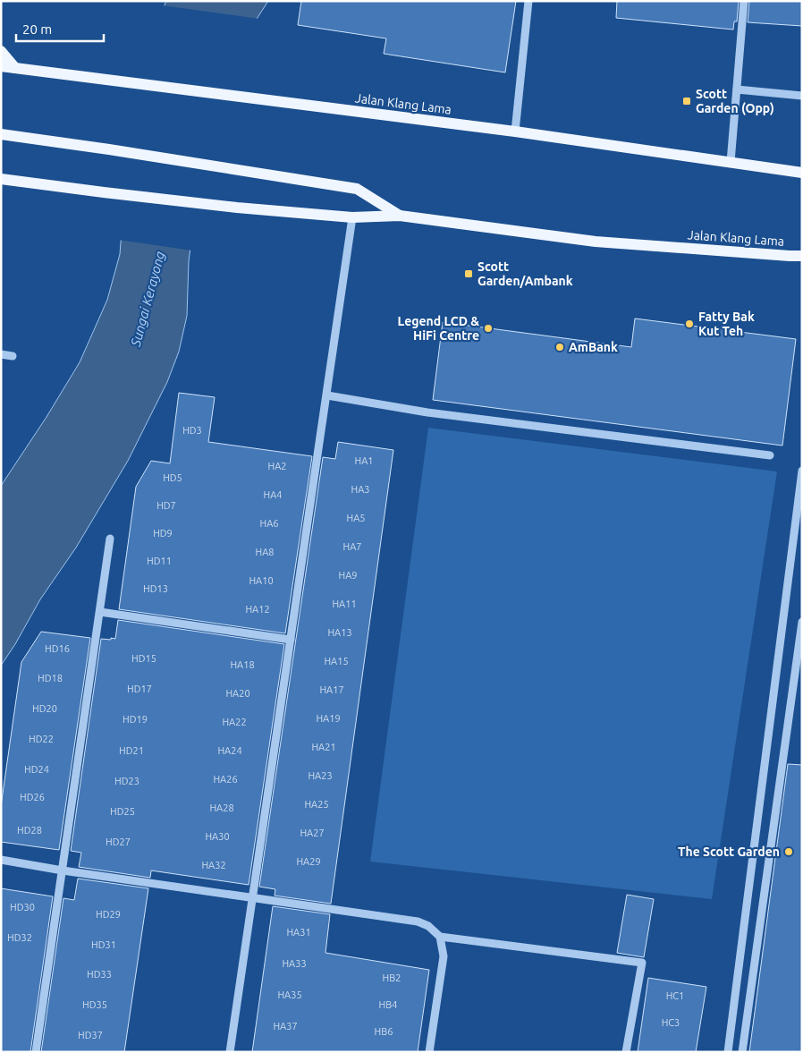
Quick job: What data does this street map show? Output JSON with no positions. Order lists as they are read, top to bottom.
{
  "streets": {
    "main road": ["Jalan Klang Lama"]
  },
  "water": ["Sungai Kerayong"],
  "places": {
    "transit": ["Scott Garden (Opp)", "Scott Garden/Ambank"],
    "other": [
      "Fatty Bak Kut Teh",
      "Legend LCD & HiFi Centre",
      "AmBank",
      "The Scott Garden"
    ]
  },
  "house_numbers": [
    "HD3",
    "HA1",
    "HA2",
    "HD5",
    "HA3",
    "HA4",
    "HD7",
    "HA5",
    "HA6",
    "HD9",
    "HA7",
    "HA8",
    "HD11",
    "HA9",
    "HA10",
    "HD13",
    "HA11",
    "HA12",
    "HA13",
    "HD16",
    "HD15",
    "HA15",
    "HA18",
    "HD18",
    "HD17",
    "HA17",
    "HA20",
    "HD20",
    "HA19",
    "HD19",
    "HA22",
    "HD22",
    "HA21",
    "HD21",
    "HA24",
    "HD24",
    "HA23",
    "HA26",
    "HD23",
    "HD26",
    "HA25",
    "HA28",
    "HD25",
    "HD28",
    "HA27",
    "HA30",
    "HD27",
    "HA29",
    "HA32",
    "HD30",
    "HD29",
    "HA31",
    "HD32",
    "HD31",
    "HA33",
    "HD33",
    "HB2",
    "HA35",
    "HC1",
    "HD35",
    "HB4",
    "HC3",
    "HA37",
    "HB6",
    "HD37"
  ],
  "scale_bar": "20 m"
}
